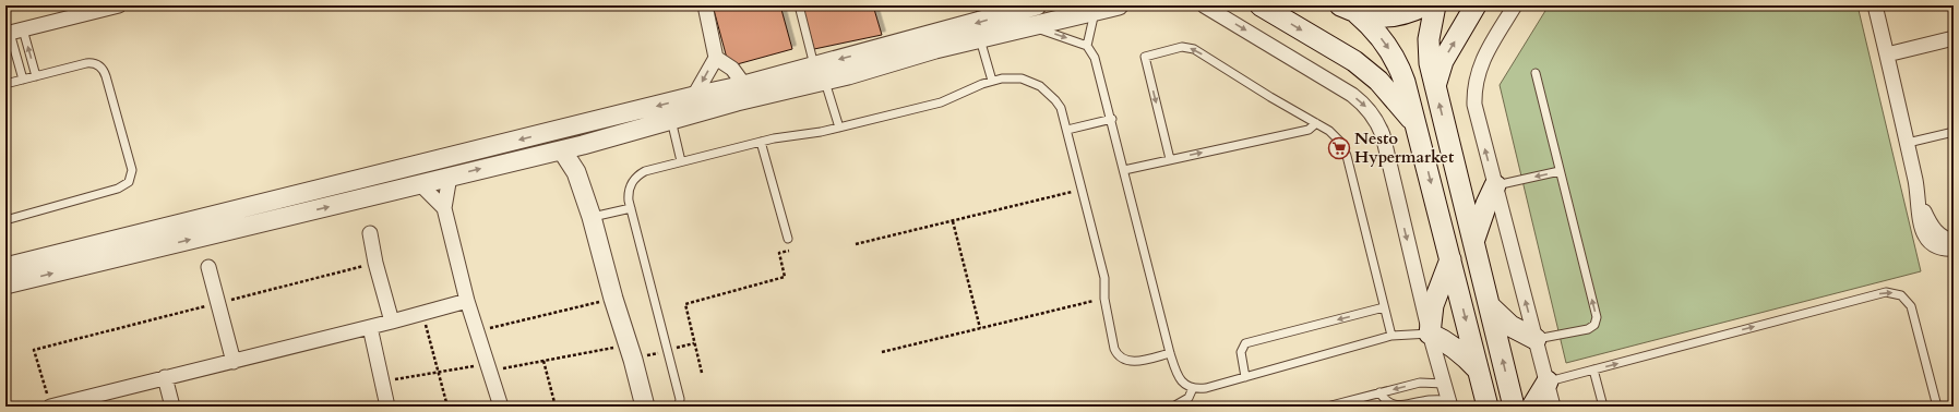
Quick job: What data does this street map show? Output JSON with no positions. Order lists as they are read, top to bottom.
{
  "places": {
    "supermarket": ["Nesto Hypermarket"]
  }
}
